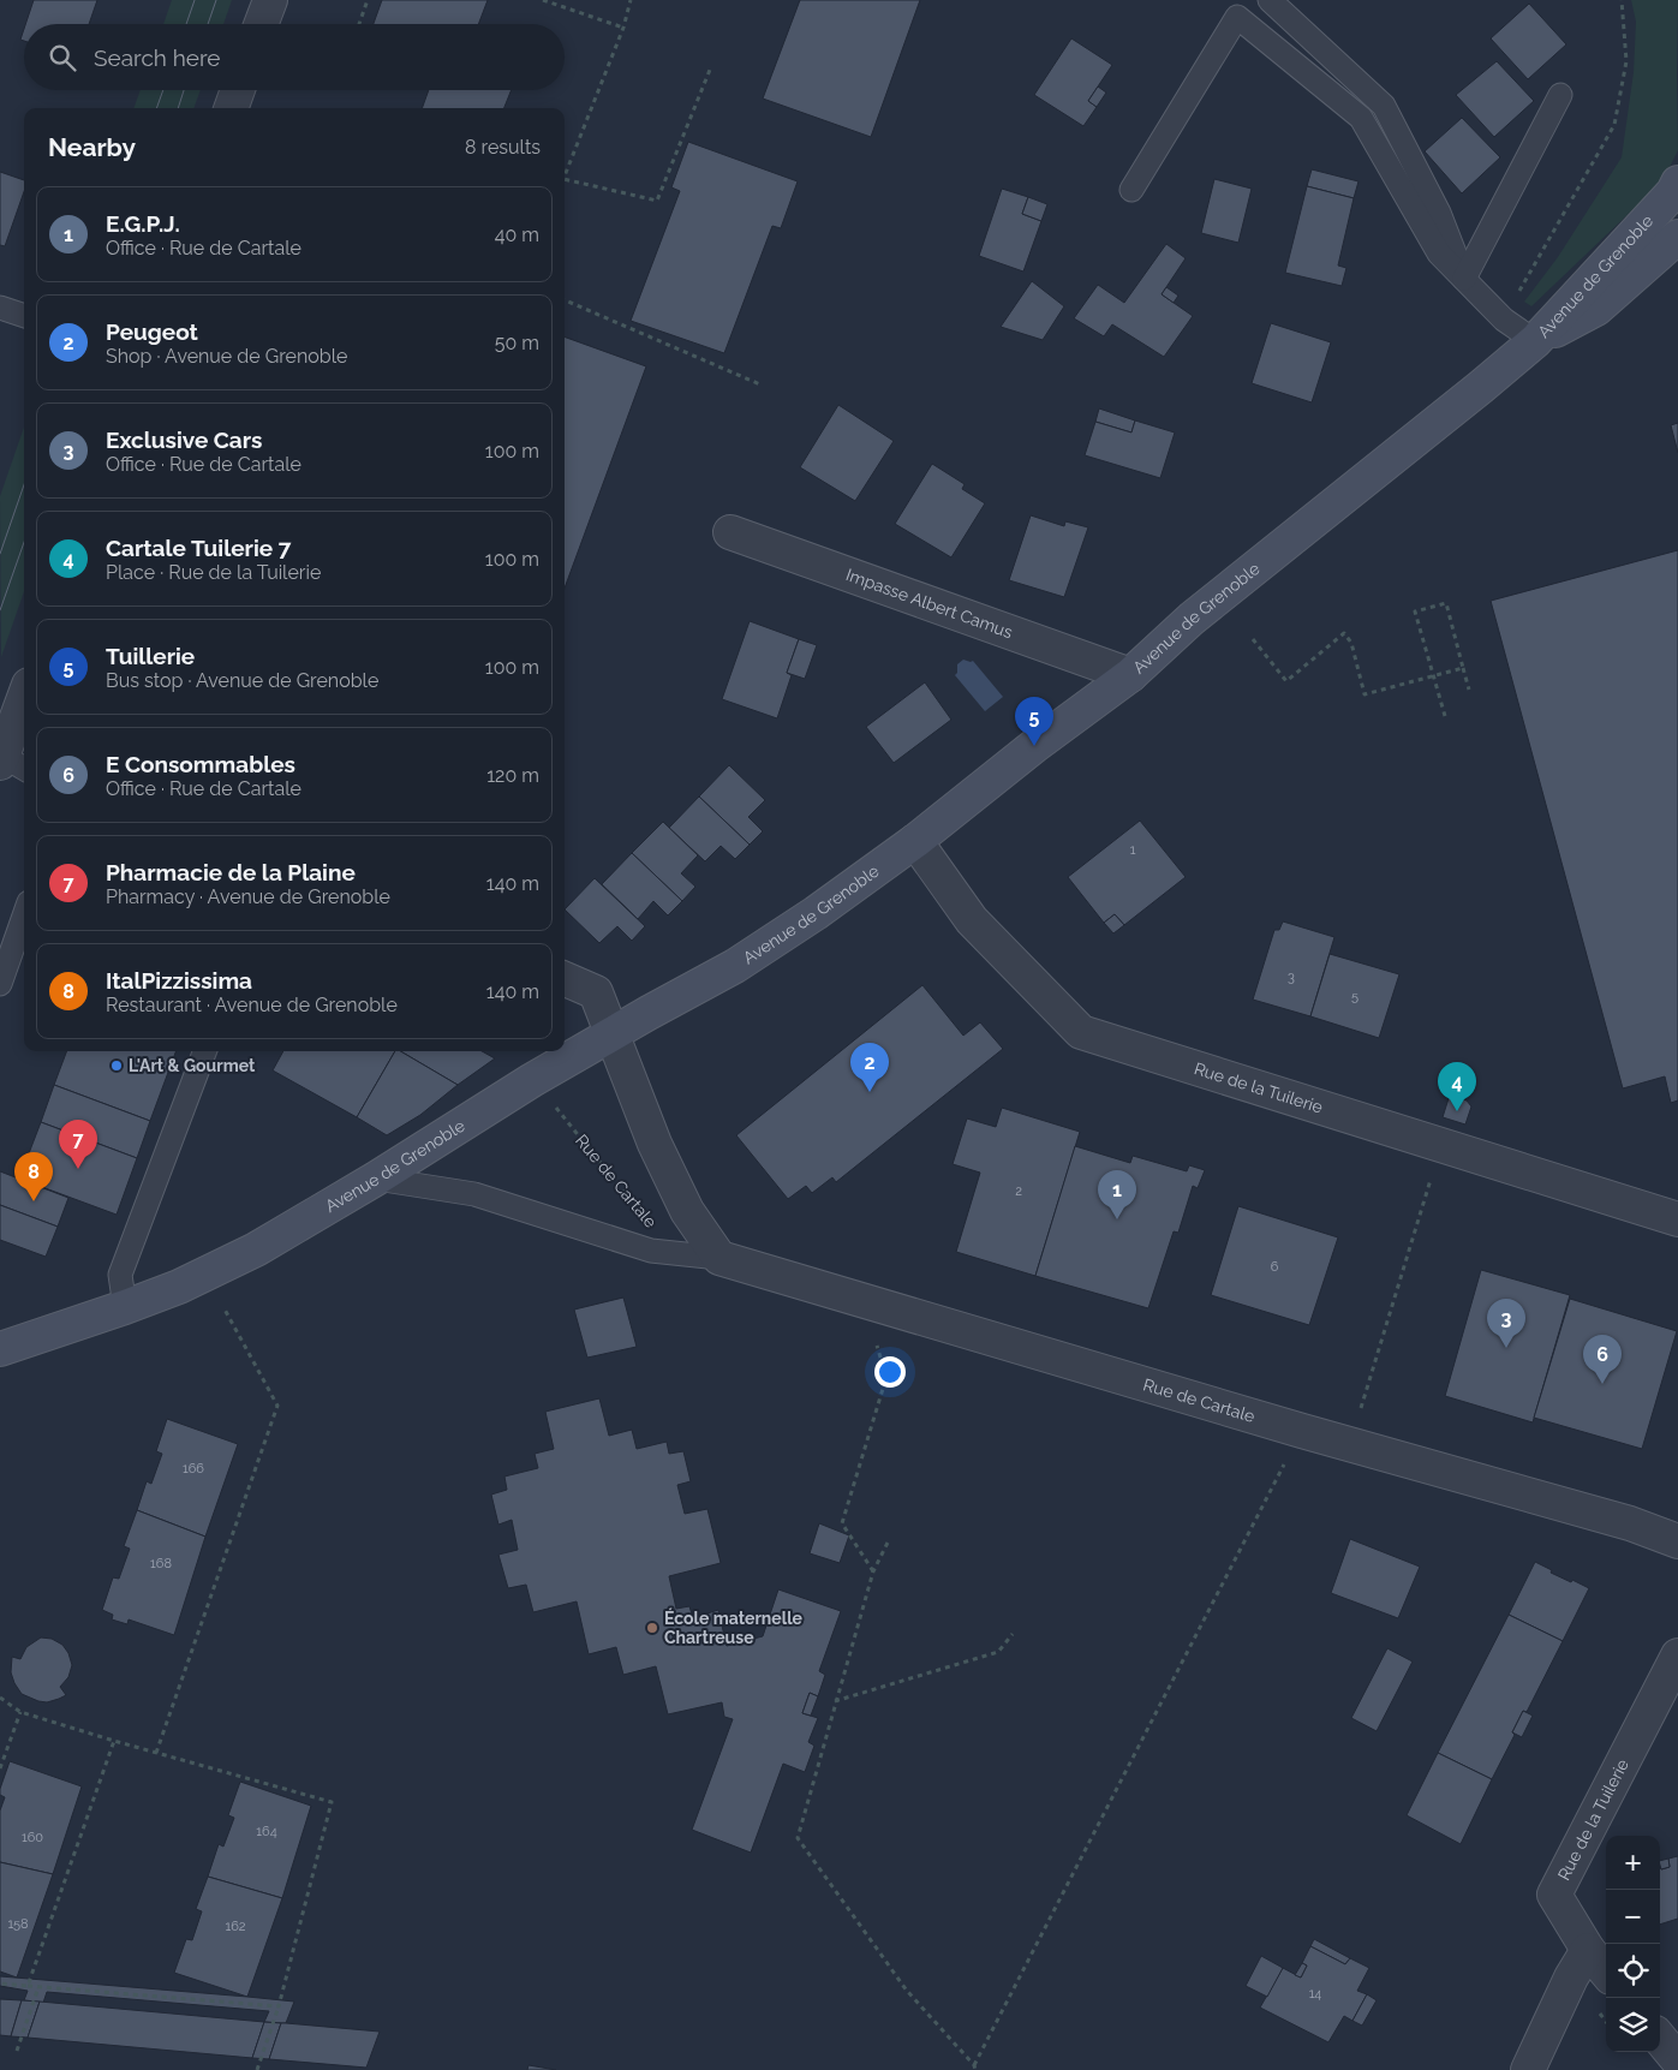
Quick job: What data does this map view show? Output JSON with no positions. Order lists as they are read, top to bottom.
{
  "streets": {
    "street": [
      "Avenue de Grenoble",
      "Impasse Albert Camus",
      "Rue de la Tuilerie",
      "Rue de Cartale"
    ]
  },
  "crossings": [
    ["Avenue de Grenoble", "Impasse Albert Camus"],
    ["Avenue de Grenoble", "Rue de la Tuilerie"],
    ["Avenue de Grenoble", "Rue de Cartale"]
  ],
  "places": ["L'Art & Gourmet", "École maternelle Chartreuse"],
  "house_numbers": [
    "1",
    "3",
    "5",
    "2",
    "6",
    "166",
    "168",
    "164",
    "160",
    "158",
    "162",
    "14"
  ],
  "page": {
    "search": "Search here",
    "heading": ["Nearby", "8 results"],
    "list": [
      {
        "mark": "1",
        "name": "E.G.P.J.",
        "note": "Office · Rue de Cartale",
        "value": "40 m"
      },
      {
        "mark": "2",
        "name": "Peugeot",
        "note": "Shop · Avenue de Grenoble",
        "value": "50 m"
      },
      {
        "mark": "3",
        "name": "Exclusive Cars",
        "note": "Office · Rue de Cartale",
        "value": "100 m"
      },
      {
        "mark": "4",
        "name": "Cartale Tuilerie 7",
        "note": "Place · Rue de la Tuilerie",
        "value": "100 m"
      },
      {
        "mark": "5",
        "name": "Tuillerie",
        "note": "Bus stop · Avenue de Grenoble",
        "value": "100 m"
      },
      {
        "mark": "6",
        "name": "E Consommables",
        "note": "Office · Rue de Cartale",
        "value": "120 m"
      },
      {
        "mark": "7",
        "name": "Pharmacie de la Plaine",
        "note": "Pharmacy · Avenue de Grenoble",
        "value": "140 m"
      },
      {
        "mark": "8",
        "name": "ItalPizzissima",
        "note": "Restaurant · Avenue de Grenoble",
        "value": "140 m"
      }
    ],
    "pins": [
      "5",
      "2",
      "4",
      "7",
      "8",
      "1",
      "3",
      "6"
    ],
    "map_buttons": ["+", "−"]
  }
}
